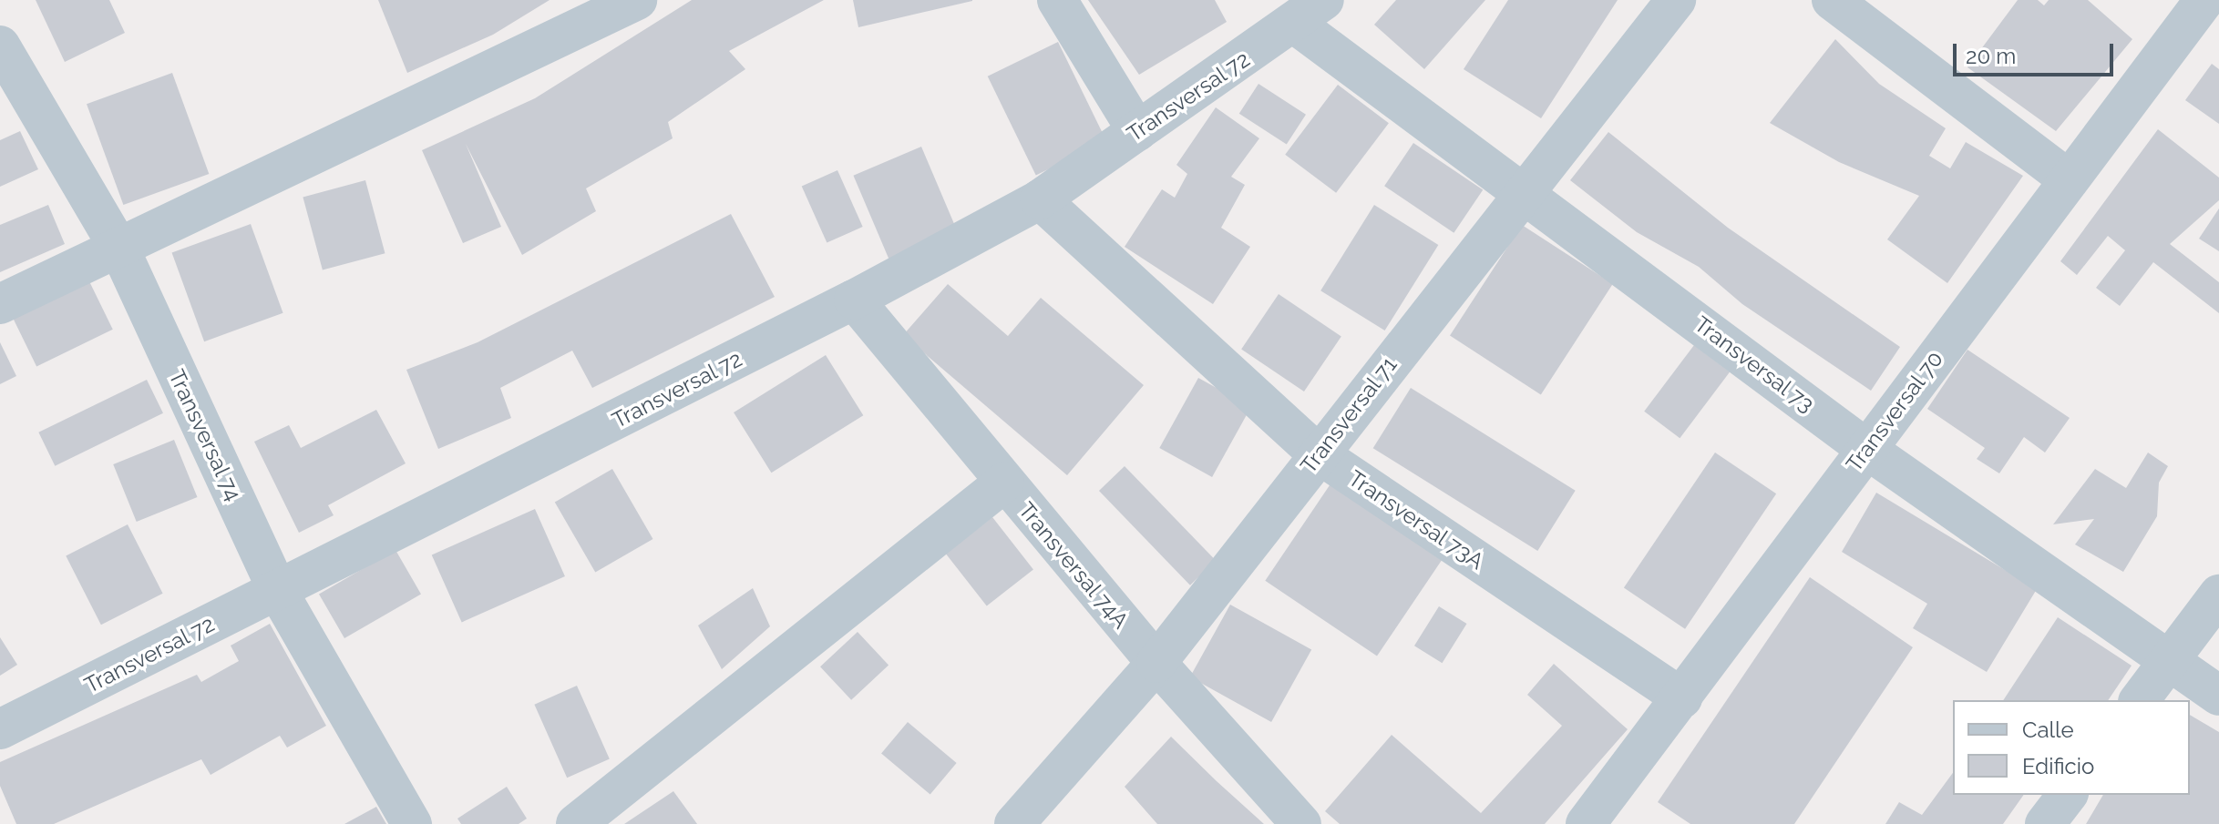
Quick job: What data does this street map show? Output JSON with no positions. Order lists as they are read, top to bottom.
{
  "streets": {
    "street": [
      "Transversal 72",
      "Transversal 73",
      "Transversal 70",
      "Transversal 71",
      "Transversal 74",
      "Transversal 73A",
      "Transversal 74A"
    ]
  },
  "crossings": [
    ["Transversal 72", "Transversal 73"],
    ["Transversal 72", "Transversal 74"],
    ["Transversal 72", "Transversal 73A"],
    ["Transversal 72", "Transversal 74A"],
    ["Transversal 73", "Transversal 70"],
    ["Transversal 73", "Transversal 71"],
    ["Transversal 70", "Transversal 73A"],
    ["Transversal 71", "Transversal 73A"],
    ["Transversal 71", "Transversal 74A"]
  ],
  "legend": ["Calle", "Edificio"],
  "scale_bar": "20 m"
}
